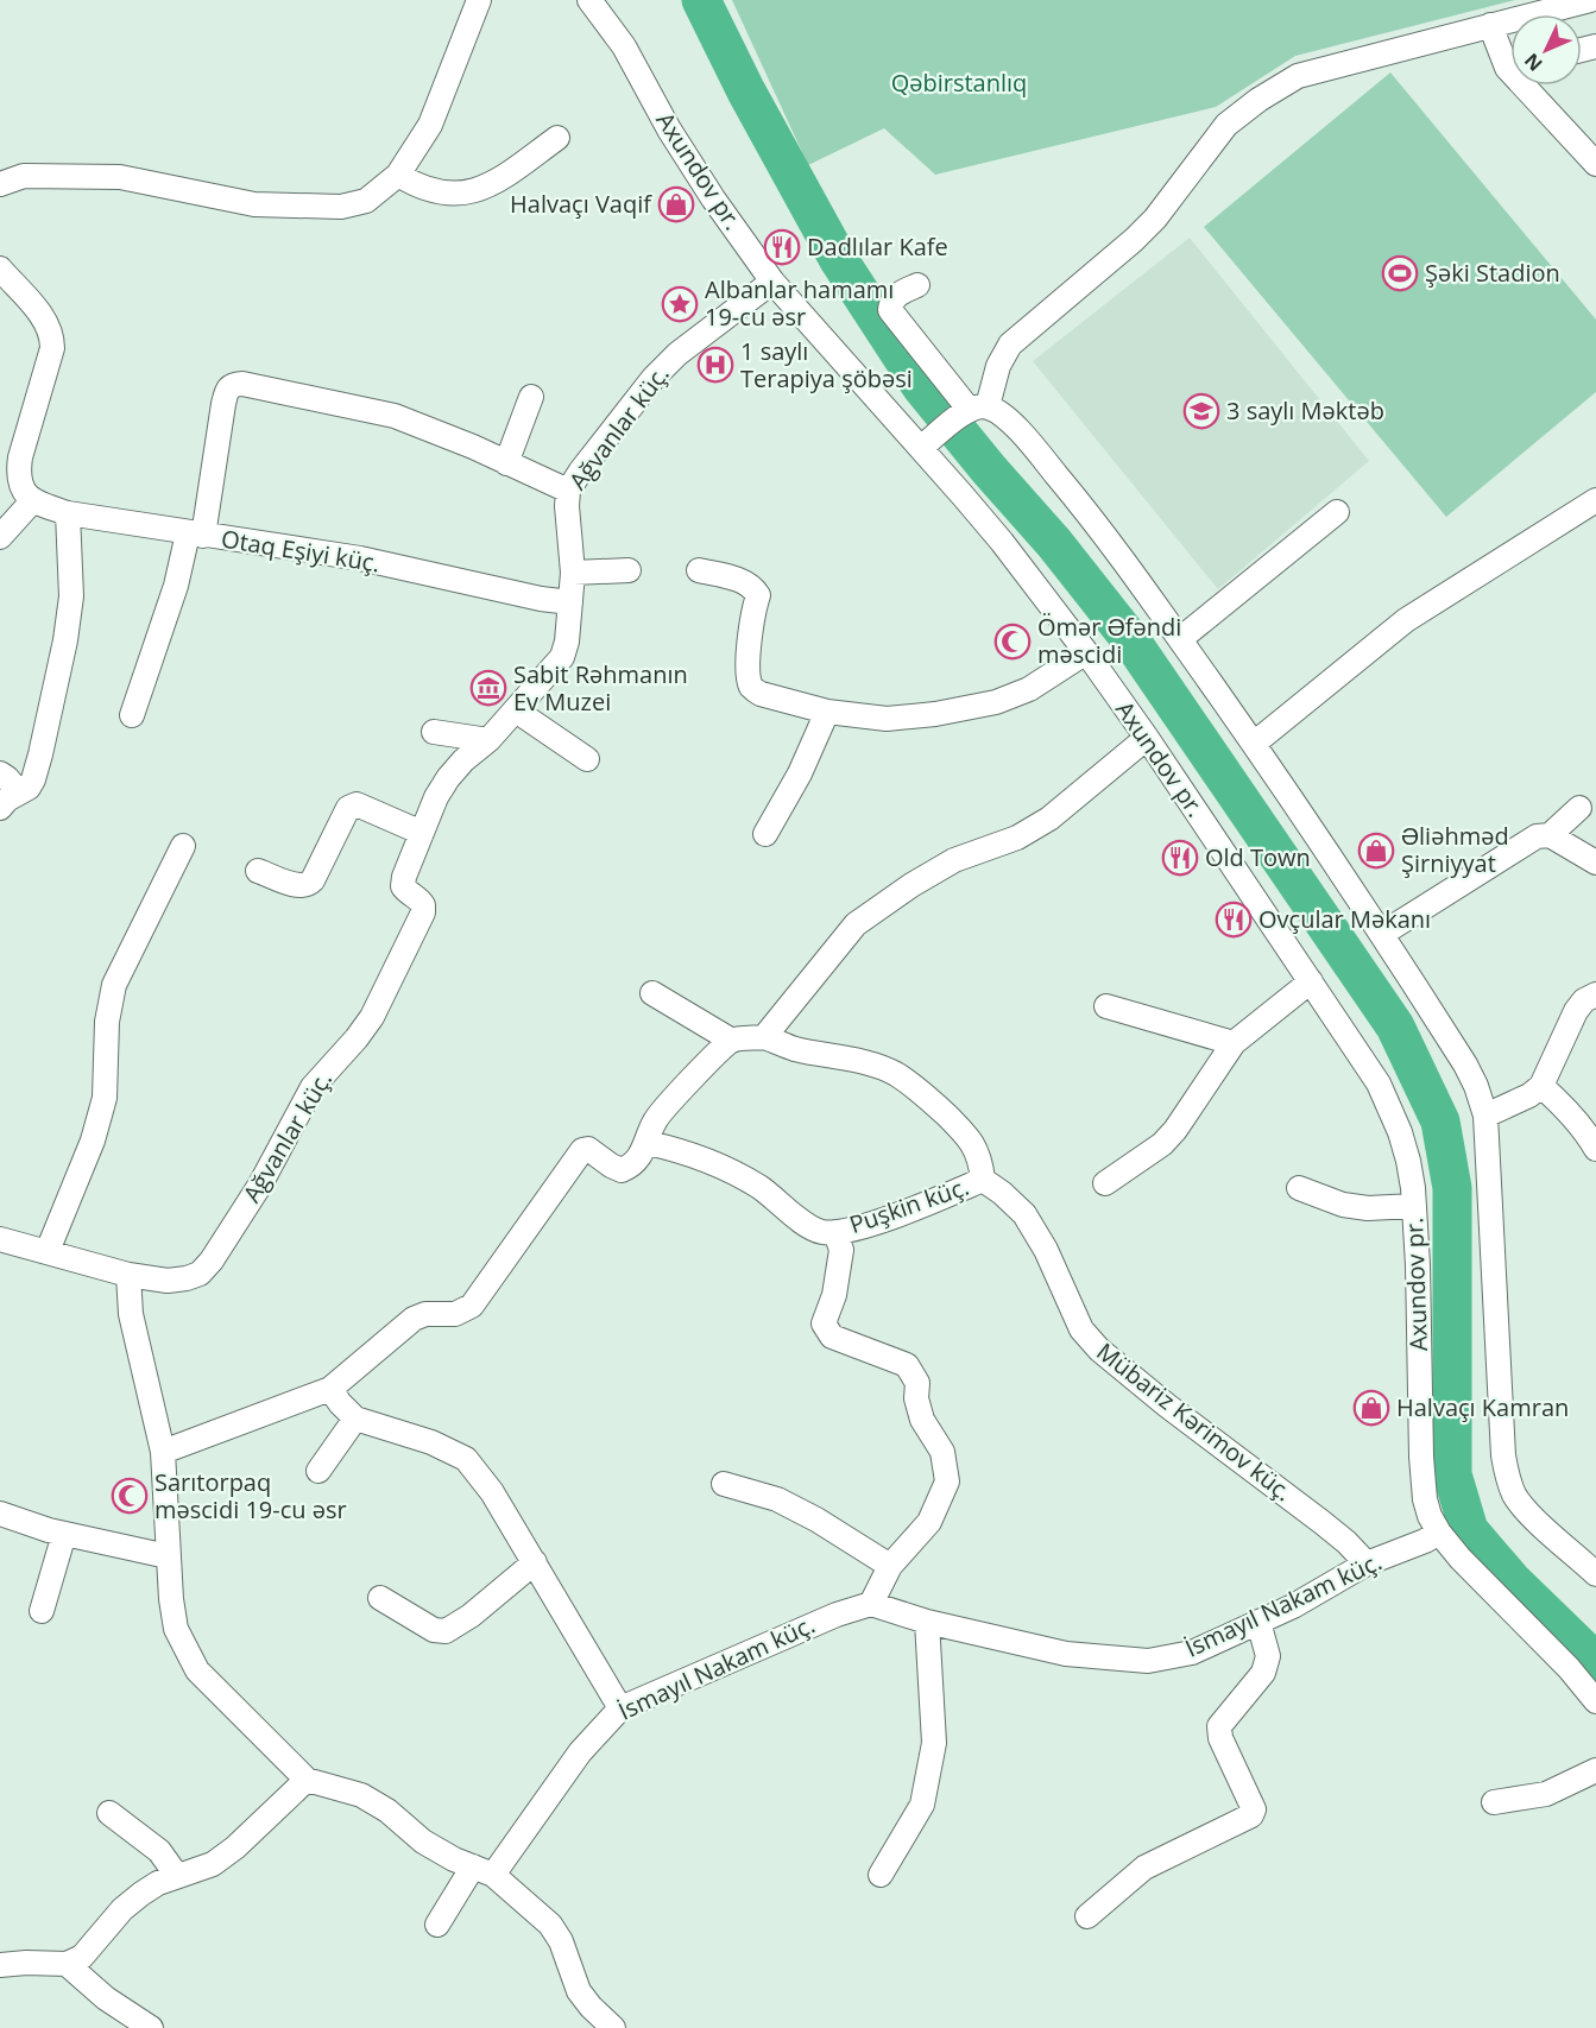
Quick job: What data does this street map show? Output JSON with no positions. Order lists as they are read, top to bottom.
{
  "streets": {
    "street": [
      "Axundov pr.",
      "Ağvanlar küç.",
      "Otaq Eşiyi küç.",
      "Puşkin küç.",
      "Mübariz Kərimov küç.",
      "İsmayıl Nakam küç."
    ]
  },
  "crossings": [
    ["Axundov pr.", "Ağvanlar küç."],
    ["Axundov pr.", "İsmayıl Nakam küç."],
    ["Ağvanlar küç.", "Otaq Eşiyi küç."],
    ["Puşkin küç.", "Mübariz Kərimov küç."],
    ["Puşkin küç.", "İsmayıl Nakam küç."],
    ["Mübariz Kərimov küç.", "İsmayıl Nakam küç."]
  ],
  "parks": ["Qəbirstanlıq"],
  "places": {
    "shop": ["Halvaçı Vaqif", "Əliəhməd Şirniyyat", "Halvaçı Kamran"],
    "restaurant": ["Dadlılar Kafe", "Old Town", "Ovçular Məkanı"],
    "sports": ["Şəki Stadion"],
    "place": ["Albanlar hamamı 19-cu əsr"],
    "hospital": ["1 saylı Terapiya şöbəsi"],
    "school or university": ["3 saylı Məktəb"],
    "mosque": ["Ömər Əfəndi məscidi", "Sarıtorpaq məscidi 19-cu əsr"],
    "museum": ["Sabit Rəhmanın Ev Muzei"]
  },
  "north": "bottom left"
}
